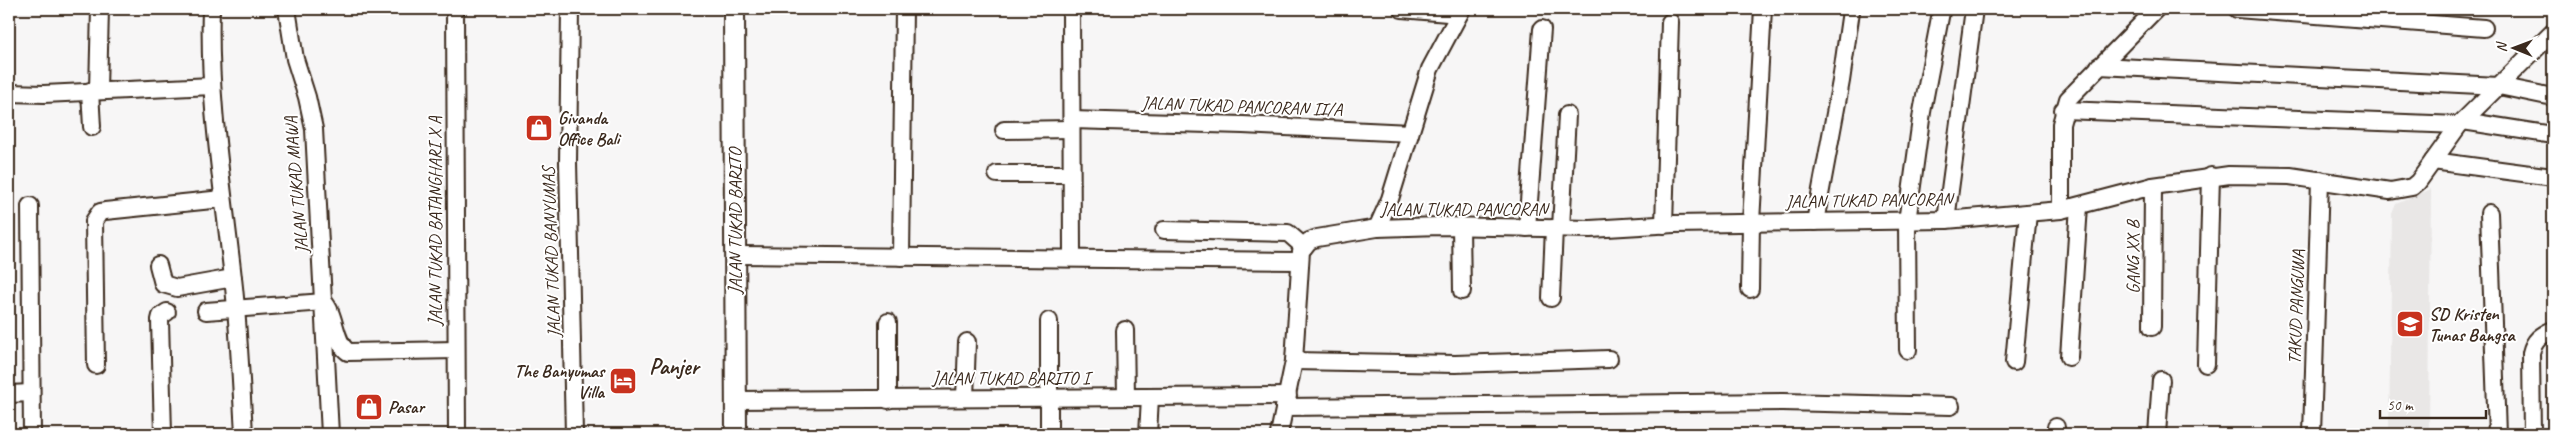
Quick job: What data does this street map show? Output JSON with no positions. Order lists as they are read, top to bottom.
{
  "streets": {
    "street": [
      "JALAN TUKAD PANCORAN II/A",
      "JALAN TUKAD MAWA",
      "JALAN TUKAD PANCORAN",
      "JALAN TUKAD BATANGHARI X A",
      "JALAN TUKAD BARITO",
      "JALAN TUKAD BANYUMAS",
      "GANG XX B",
      "TAKUD PANGUWA",
      "JALAN TUKAD BARITO I"
    ]
  },
  "crossings": [
    ["JALAN TUKAD PANCORAN", "GANG XX B"],
    ["JALAN TUKAD PANCORAN", "TAKUD PANGUWA"],
    ["JALAN TUKAD BARITO", "JALAN TUKAD BARITO I"]
  ],
  "districts": ["Panjer"],
  "places": {
    "shop": ["Givanda Office Bali", "Pasar"],
    "school or university": ["SD Kristen Tunas Bangsa"],
    "hotel": ["The Banyumas Villa"]
  },
  "scale_bar": "50 m",
  "north": "left"
}
